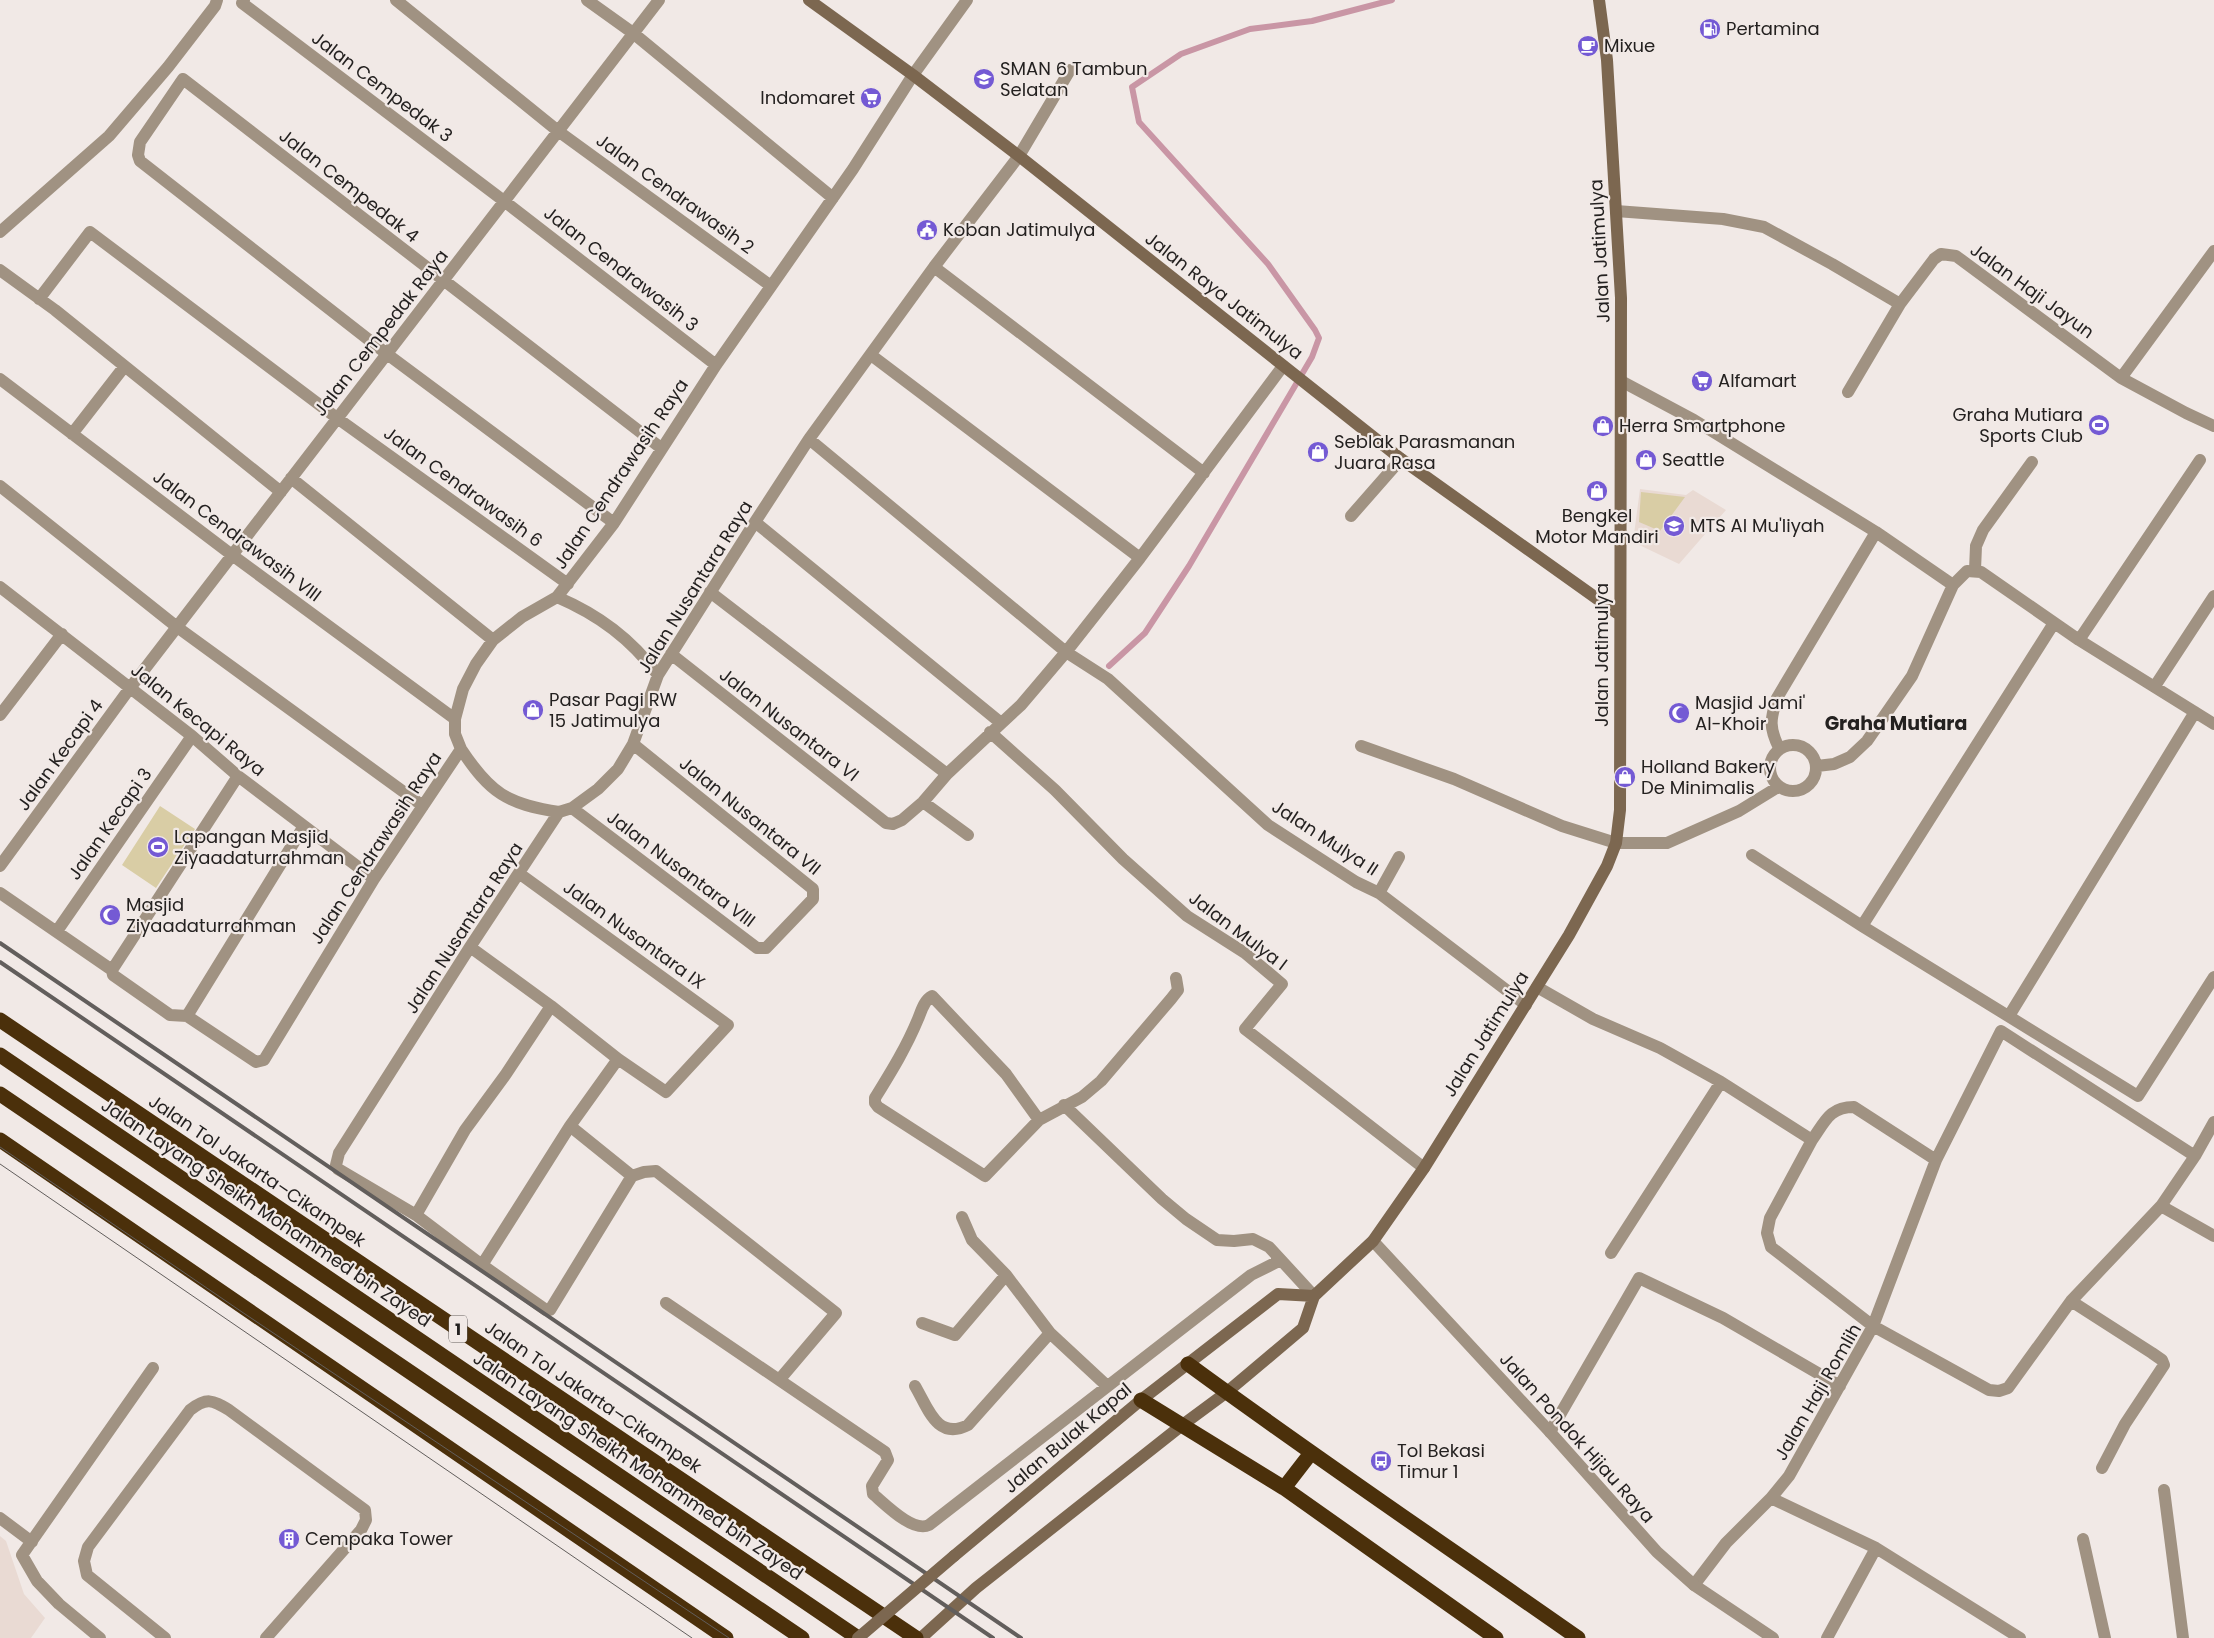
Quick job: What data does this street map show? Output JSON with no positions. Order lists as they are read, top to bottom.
{
  "streets": {
    "highway": ["Jalan Tol Jakarta–Cikampek", "Jalan Layang Sheikh Mohammed bin Zayed", "1"],
    "main road": ["Jalan Jatimulya", "Jalan Raya Jatimulya", "Jalan Bulak Kapal"],
    "street": [
      "Jalan Cempedak 3",
      "Jalan Cempedak 4",
      "Jalan Cendrawasih 2",
      "Jalan Cendrawasih 3",
      "Jalan Haji Jayun",
      "Jalan Cempedak Raya",
      "Jalan Cendrawasih Raya",
      "Jalan Cendrawasih 6",
      "Jalan Cendrawasih VIII",
      "Jalan Nusantara Raya",
      "Jalan Kecapi Raya",
      "Jalan Nusantara VI",
      "Jalan Kecapi 4",
      "Jalan Nusantara VII",
      "Jalan Kecapi 3",
      "Jalan Mulya II",
      "Jalan Nusantara VIII",
      "Jalan Mulya I",
      "Jalan Nusantara IX",
      "Jalan Haji Romlih",
      "Jalan Pondok Hijau Raya"
    ]
  },
  "crossings": [
    ["Jalan Cempedak 3", "Jalan Cendrawasih 3"],
    ["Jalan Cempedak 3", "Jalan Cempedak Raya"],
    ["Jalan Cempedak 4", "Jalan Cempedak Raya"],
    ["Jalan Cempedak 4", "Jalan Cendrawasih Raya"],
    ["Jalan Cendrawasih 2", "Jalan Cempedak Raya"],
    ["Jalan Cendrawasih 2", "Jalan Cendrawasih Raya"],
    ["Jalan Jatimulya", "Jalan Raya Jatimulya"],
    ["Jalan Jatimulya", "Jalan Mulya II"],
    ["Jalan Jatimulya", "Jalan Mulya I"],
    ["Jalan Jatimulya", "Jalan Pondok Hijau Raya"],
    ["Jalan Cendrawasih 3", "Jalan Cempedak Raya"],
    ["Jalan Cendrawasih 3", "Jalan Cendrawasih Raya"],
    ["Jalan Raya Jatimulya", "Jalan Cendrawasih Raya"],
    ["Jalan Raya Jatimulya", "Jalan Nusantara Raya"],
    ["Jalan Cempedak Raya", "Jalan Cendrawasih 6"],
    ["Jalan Cempedak Raya", "Jalan Cendrawasih VIII"],
    ["Jalan Cempedak Raya", "Jalan Kecapi Raya"],
    ["Jalan Cempedak Raya", "Jalan Kecapi 4"],
    ["Jalan Cendrawasih Raya", "Jalan Cendrawasih 6"],
    ["Jalan Cendrawasih Raya", "Jalan Cendrawasih VIII"],
    ["Jalan Cendrawasih Raya", "Jalan Kecapi Raya"],
    ["Jalan Nusantara Raya", "Jalan Nusantara VI"],
    ["Jalan Nusantara Raya", "Jalan Nusantara VII"],
    ["Jalan Nusantara Raya", "Jalan Mulya II"],
    ["Jalan Nusantara Raya", "Jalan Nusantara VIII"],
    ["Jalan Nusantara Raya", "Jalan Nusantara IX"],
    ["Jalan Kecapi Raya", "Jalan Kecapi 4"],
    ["Jalan Kecapi Raya", "Jalan Kecapi 3"],
    ["Jalan Nusantara VII", "Jalan Nusantara VIII"],
    ["Jalan Layang Sheikh Mohammed bin Zayed", "Jalan Bulak Kapal"],
    ["Jalan Haji Romlih", "Jalan Pondok Hijau Raya"]
  ],
  "districts": ["Graha Mutiara"],
  "places": {
    "fuel station": ["Pertamina"],
    "cafe": ["Mixue"],
    "school or university": ["SMAN 6 Tambun Selatan", "MTS Al Mu'liyah"],
    "supermarket": ["Indomaret", "Alfamart"],
    "public building": ["Koban Jatimulya"],
    "sports": ["Graha Mutiara Sports Club", "Lapangan Masjid Ziyaadaturrahman"],
    "shop": [
      "Herra Smartphone",
      "Seblak Parasmanan Juara Rasa",
      "Seattle",
      "Bengkel Motor Mandiri",
      "Pasar Pagi RW 15 Jatimulya",
      "Holland Bakery De Minimalis"
    ],
    "mosque": ["Masjid Jami' Al-Khoir", "Masjid Ziyaadaturrahman"],
    "bus stop": ["Tol Bekasi Timur 1"],
    "building": ["Cempaka Tower"]
  }
}
